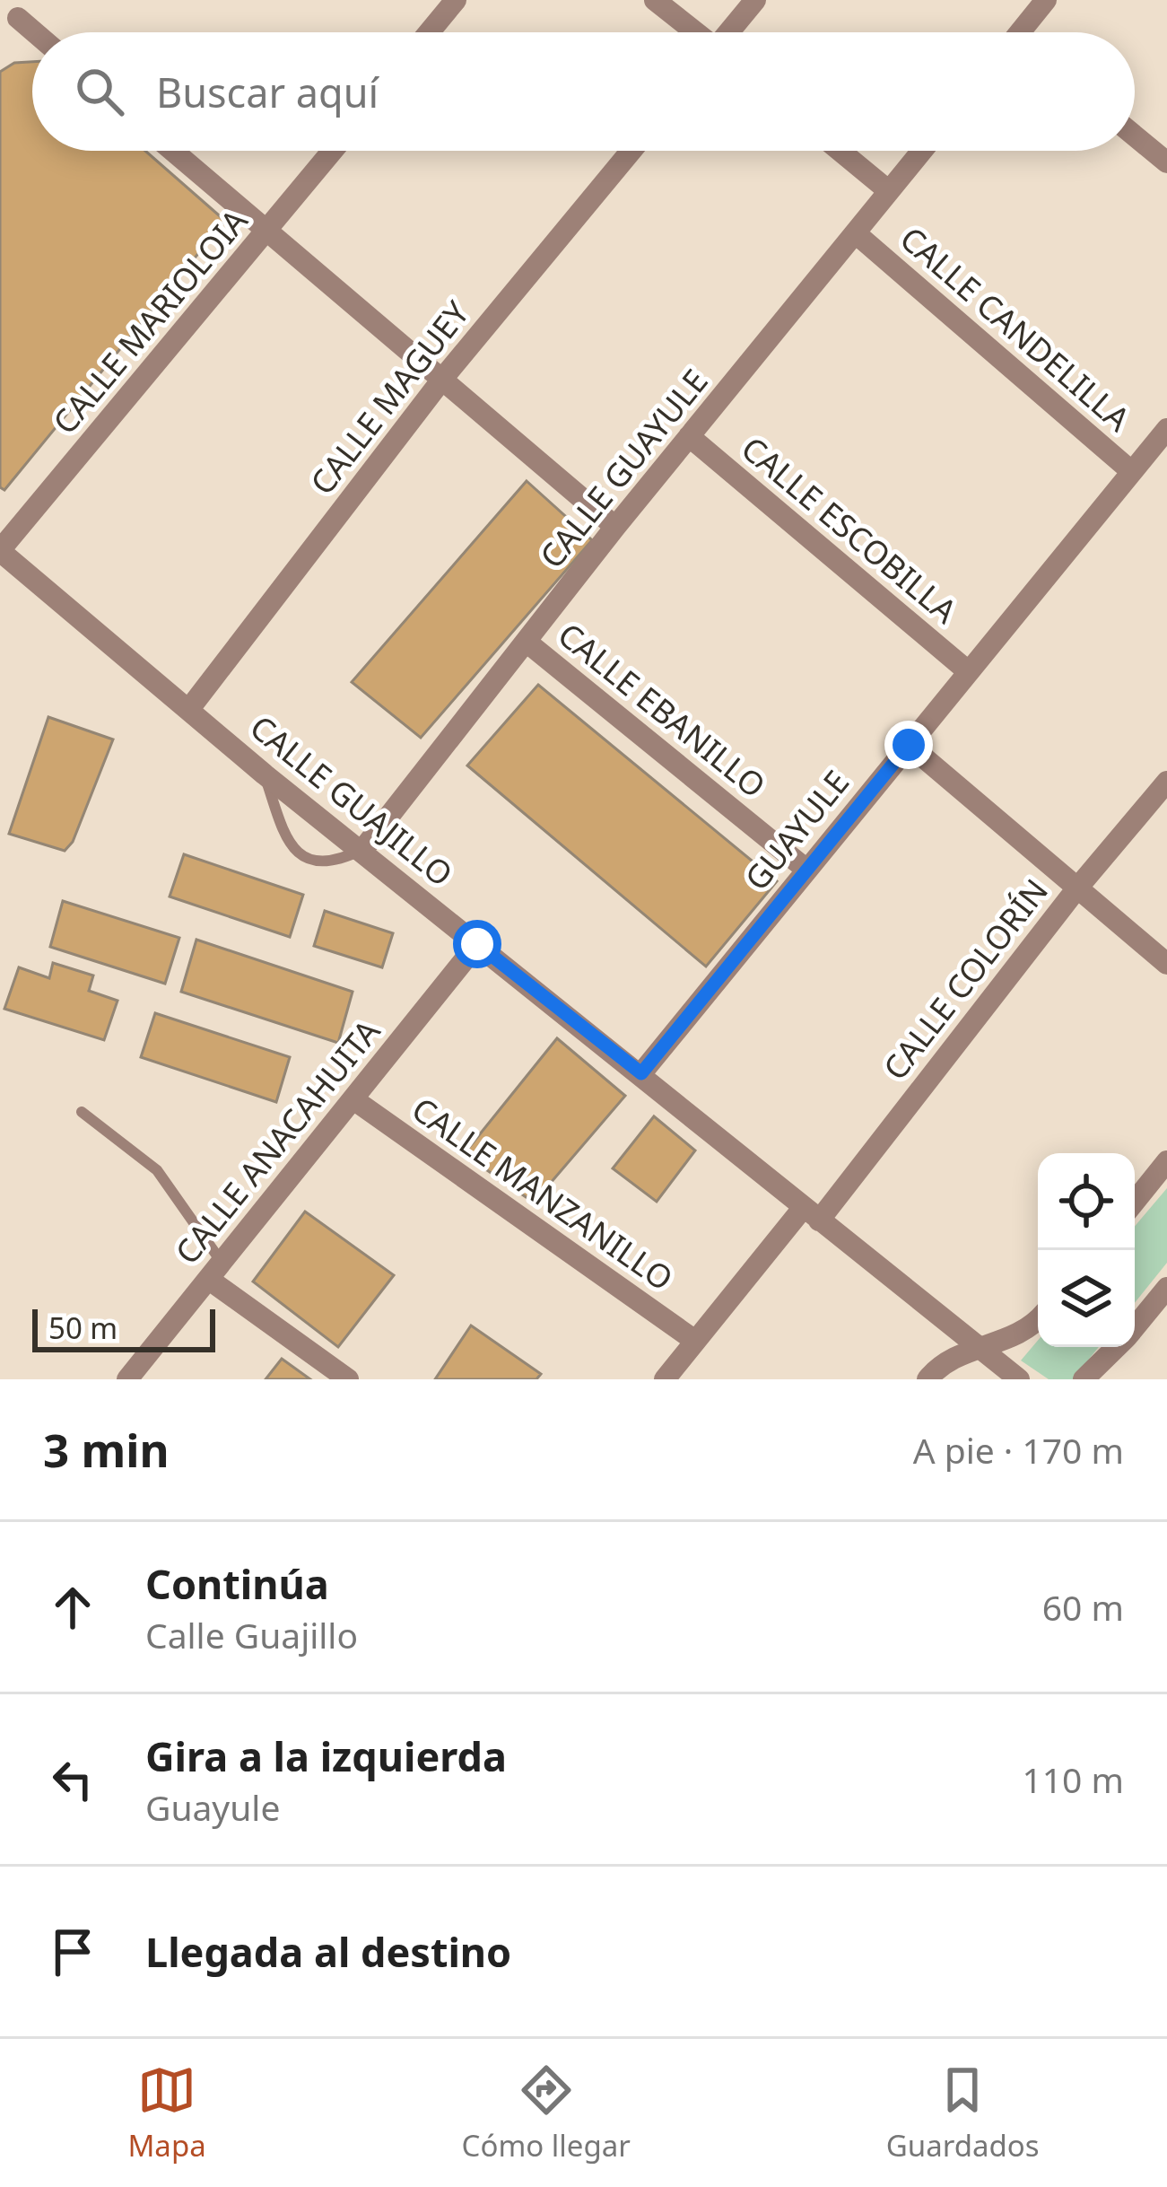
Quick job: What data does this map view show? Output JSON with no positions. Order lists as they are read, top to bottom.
{
  "streets": {
    "street": [
      "CALLE MARIOLOIA",
      "CALLE CANDELILLA",
      "CALLE MAGUEY",
      "CALLE GUAYULE",
      "CALLE ESCOBILLA",
      "CALLE EBANILLO",
      "CALLE GUAJILLO",
      "GUAYULE",
      "CALLE COLORÍN",
      "CALLE ANACAHUITA",
      "CALLE MANZANILLO"
    ]
  },
  "crossings": [
    ["CALLE MARIOLOIA", "CALLE GUAJILLO"],
    ["CALLE CANDELILLA", "CALLE GUAYULE"],
    ["CALLE CANDELILLA", "GUAYULE"],
    ["CALLE MAGUEY", "CALLE GUAJILLO"],
    ["CALLE GUAYULE", "CALLE ESCOBILLA"],
    ["CALLE GUAYULE", "CALLE EBANILLO"],
    ["CALLE GUAYULE", "CALLE GUAJILLO"],
    ["CALLE ESCOBILLA", "GUAYULE"],
    ["CALLE EBANILLO", "GUAYULE"],
    ["CALLE GUAJILLO", "GUAYULE"],
    ["CALLE GUAJILLO", "CALLE COLORÍN"],
    ["CALLE GUAJILLO", "CALLE ANACAHUITA"],
    ["CALLE COLORÍN", "CALLE MANZANILLO"],
    ["CALLE ANACAHUITA", "CALLE MANZANILLO"]
  ],
  "scale_bar": "50 m",
  "page": {
    "search": "Buscar aquí",
    "scale": "50 m",
    "heading": ["3 min", "A pie · 170 m"],
    "list": [
      ["Continúa", "Calle Guajillo", "60 m"],
      ["Gira a la izquierda", "Guayule", "110 m"],
      "Llegada al destino"
    ],
    "nav": ["Mapa", "Cómo llegar", "Guardados"]
  }
}
